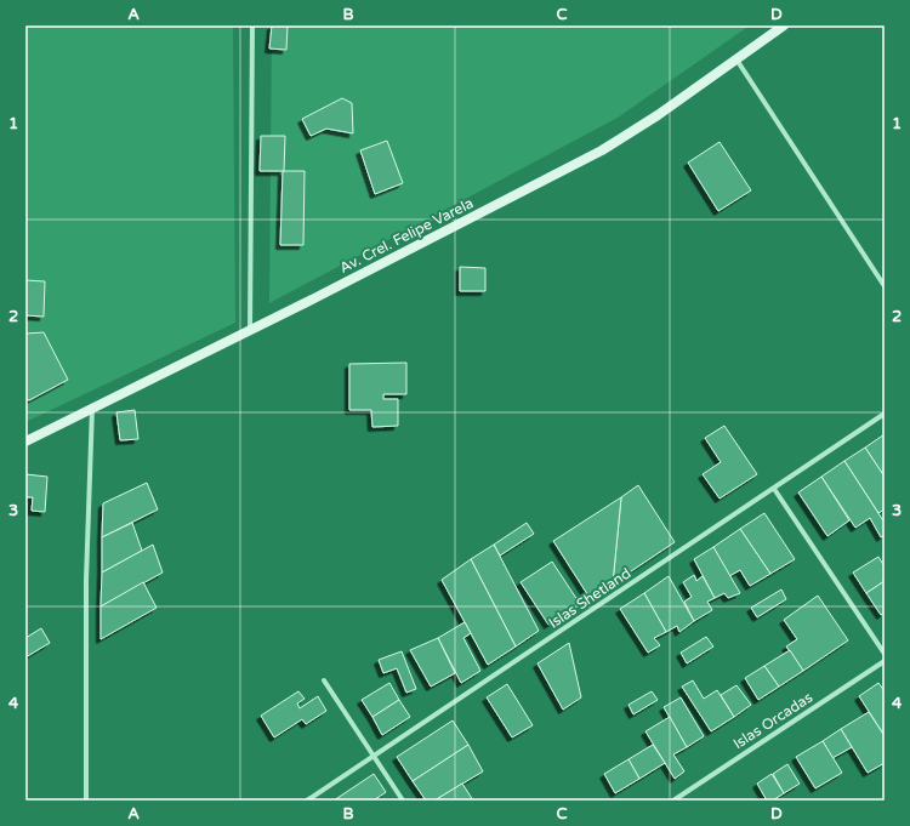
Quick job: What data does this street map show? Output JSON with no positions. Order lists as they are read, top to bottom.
{
  "streets": {
    "main road": ["Av. Crel. Felipe Varela"],
    "street": ["Islas Shetland", "Islas Orcadas"]
  },
  "grid": {
    "columns": [
      "A",
      "B",
      "C",
      "D"
    ],
    "rows": [
      "1",
      "2",
      "3",
      "4"
    ]
  }
}
